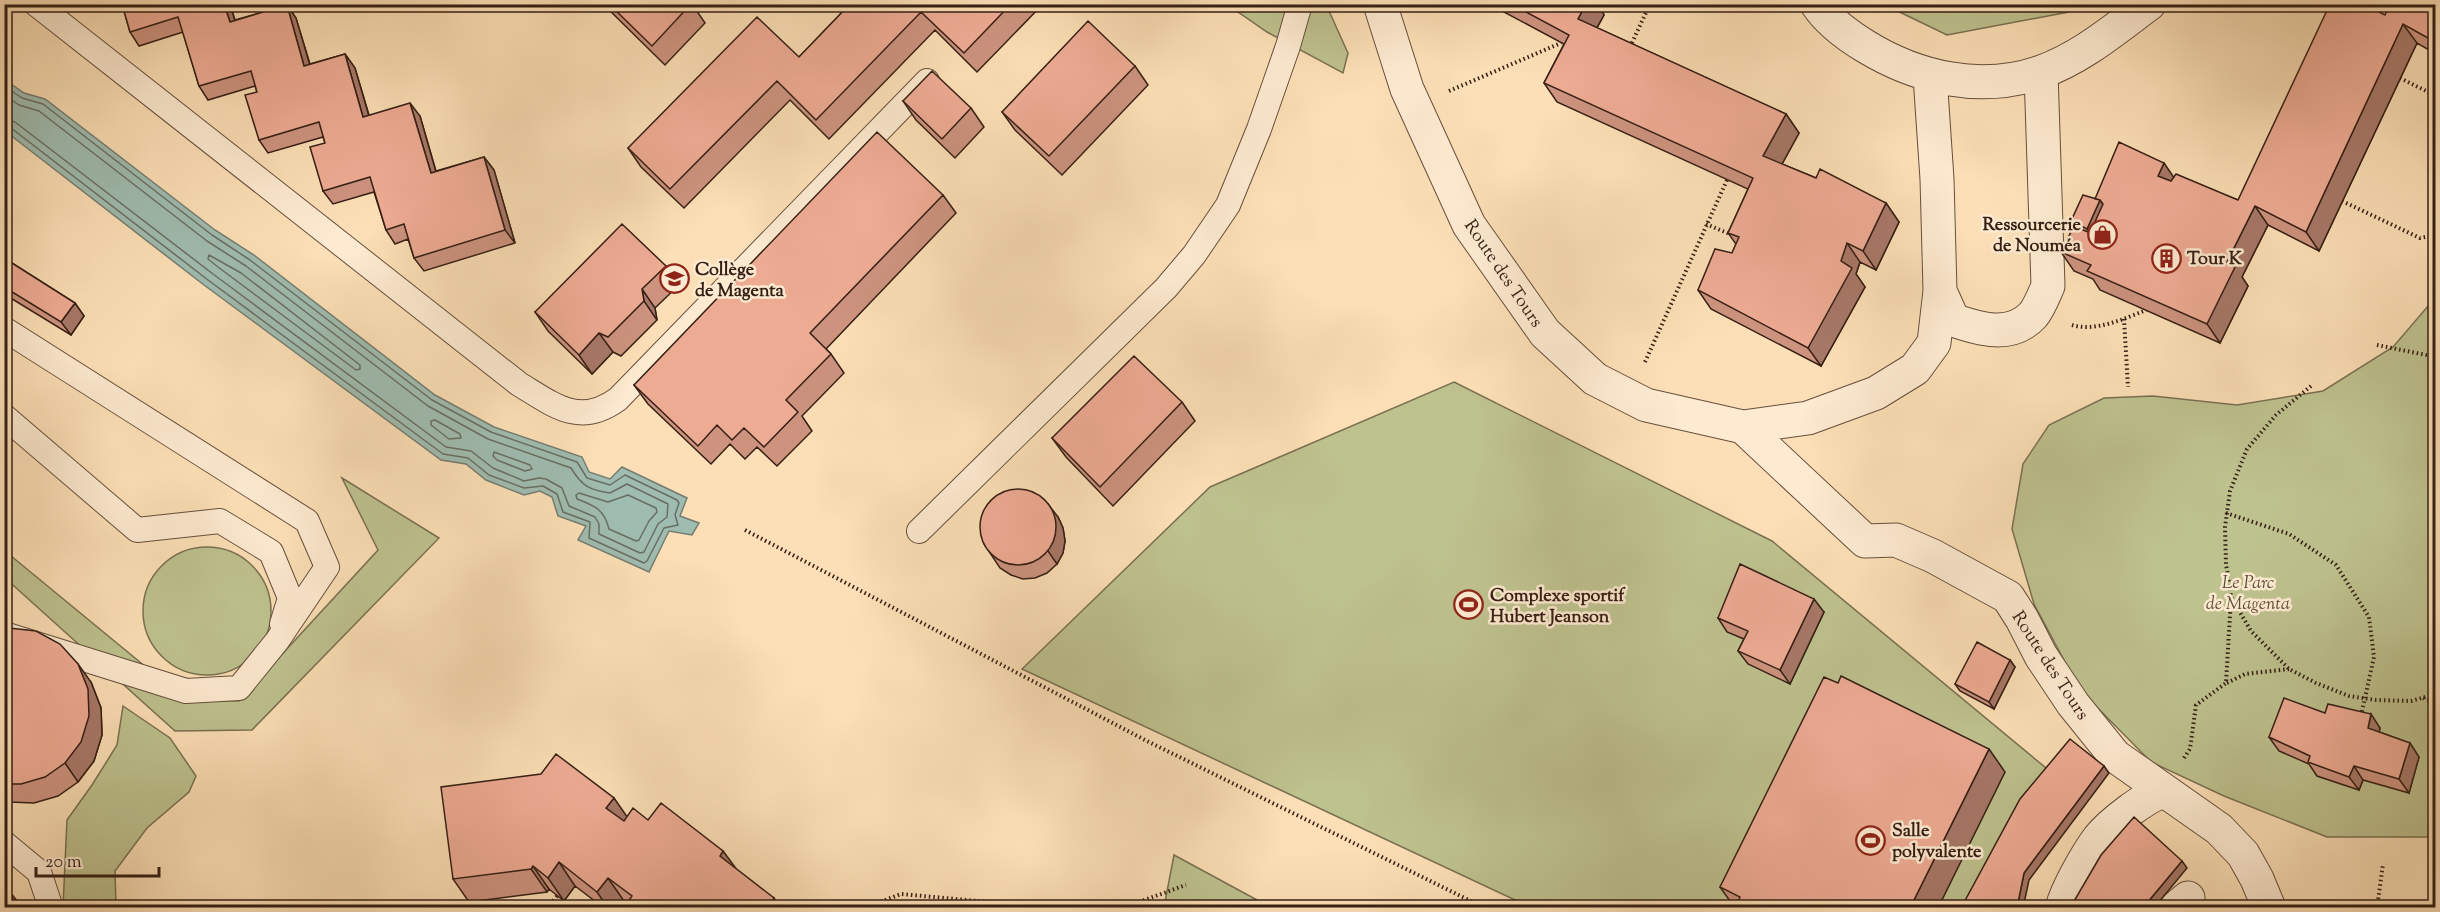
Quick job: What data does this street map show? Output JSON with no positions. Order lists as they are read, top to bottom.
{
  "streets": {
    "street": ["Route des Tours"]
  },
  "parks": ["Le Parc de Magenta"],
  "places": {
    "shop": ["Ressourcerie de Nouméa"],
    "building": ["Tour K"],
    "school or university": ["Collège de Magenta"],
    "sports": ["Complexe sportif Hubert Jeanson", "Salle polyvalente"]
  },
  "scale_bar": "20 m"
}
